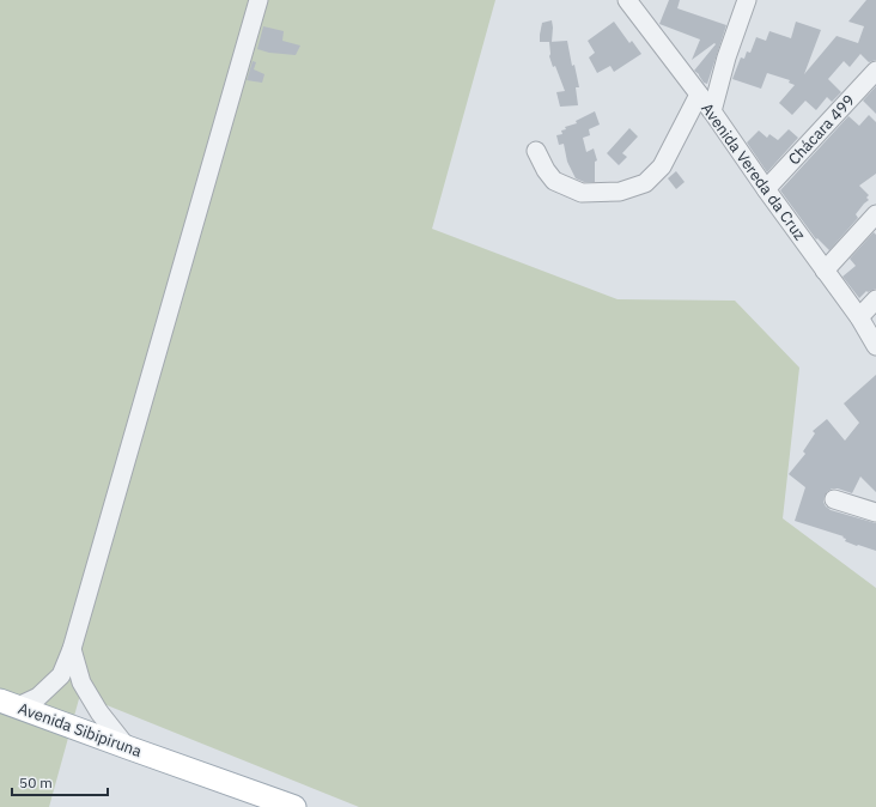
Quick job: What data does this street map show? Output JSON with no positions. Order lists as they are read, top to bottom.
{
  "streets": {
    "main road": ["Avenida Sibipiruna"],
    "street": ["Chácara 499", "Avenida Vereda da Cruz"]
  },
  "crossings": [
    ["Chácara 499", "Avenida Vereda da Cruz"]
  ],
  "scale_bar": "50 m"
}
